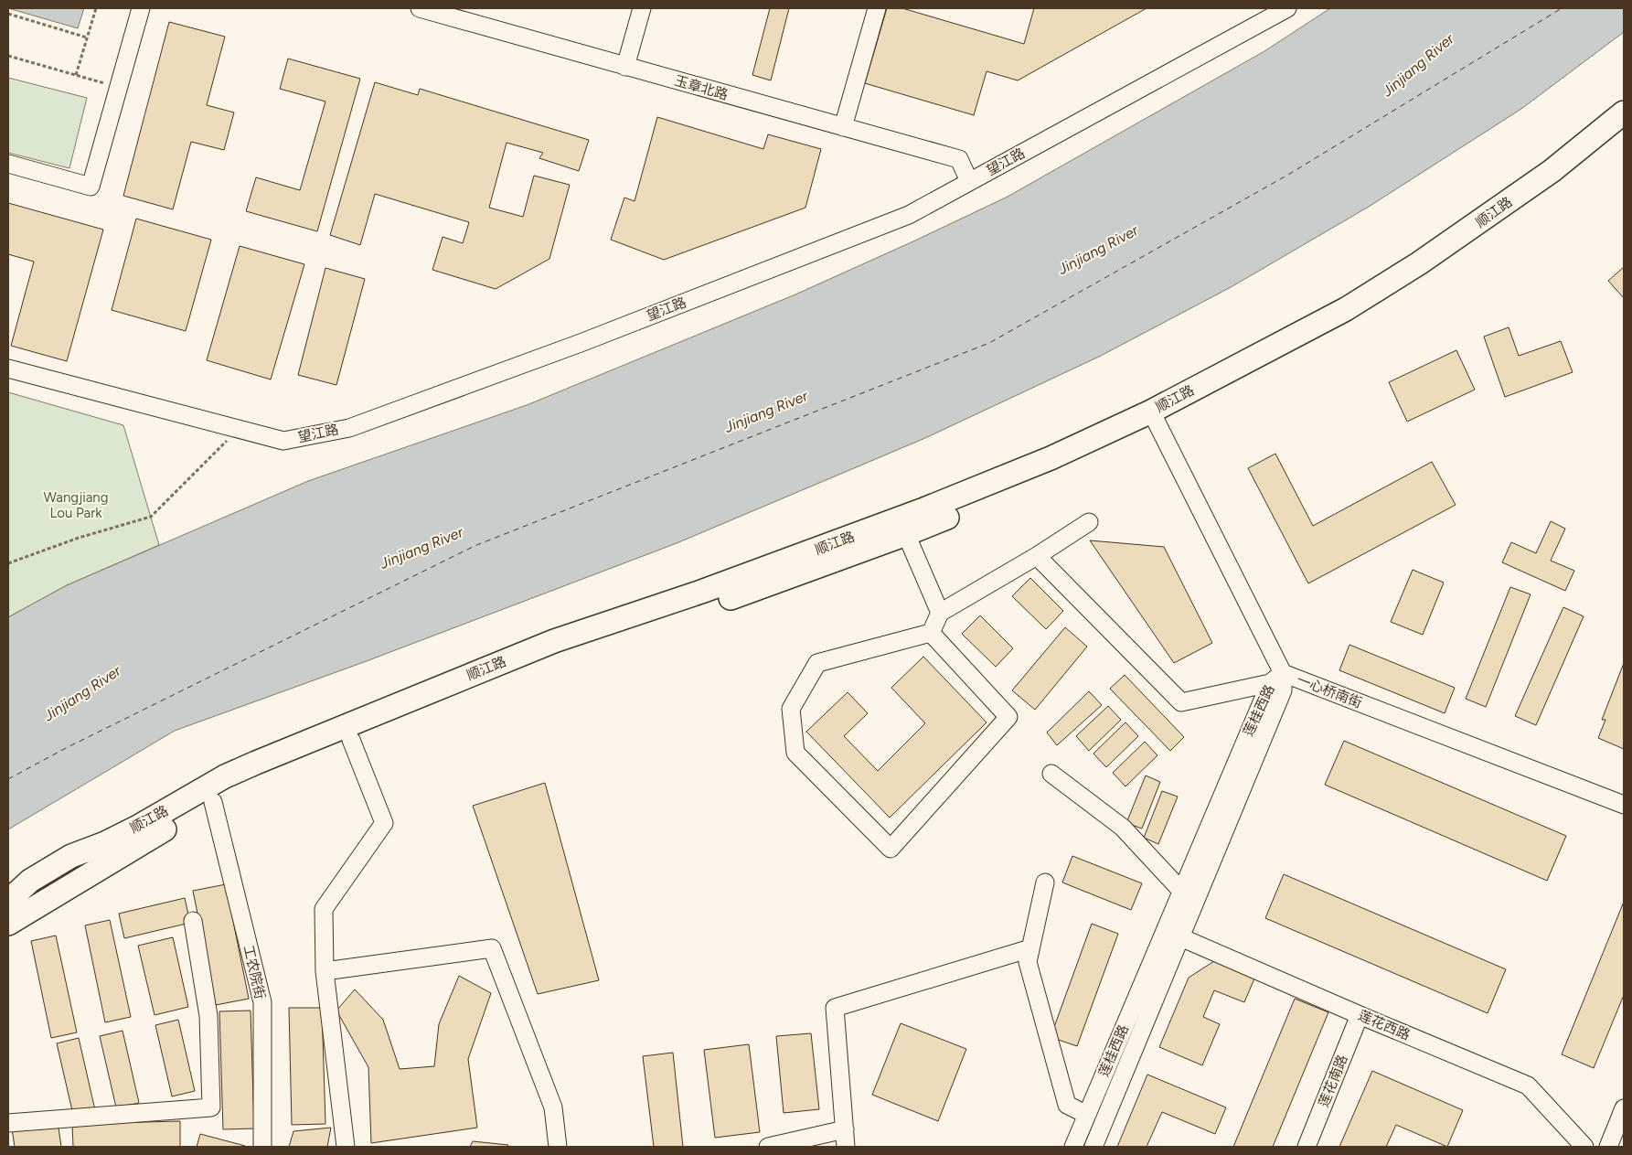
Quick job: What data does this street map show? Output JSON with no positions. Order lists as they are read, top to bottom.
{
  "streets": {
    "main road": ["顺江路"],
    "street": [
      "玉章北路",
      "望江路",
      "一心桥南街",
      "莲桂西路",
      "工农院街",
      "莲花西路",
      "莲花南路"
    ]
  },
  "crossings": [
    ["玉章北路", "望江路"],
    ["顺江路", "一心桥南街"],
    ["顺江路", "工农院街"],
    ["一心桥南街", "莲桂西路"],
    ["莲桂西路", "莲花西路"],
    ["莲花西路", "莲花南路"]
  ],
  "water": ["Jinjiang River"],
  "parks": ["Wangjiang Lou Park"]
}
